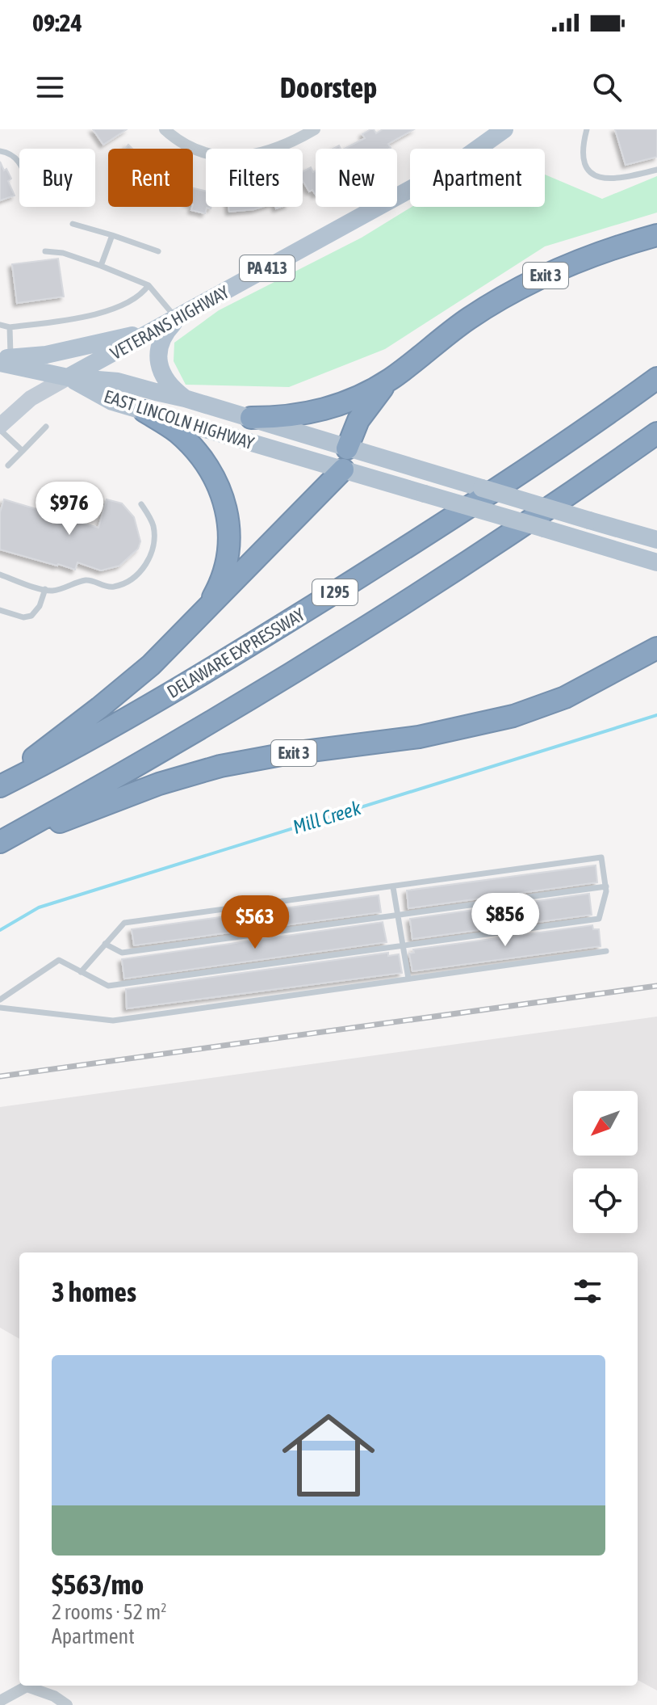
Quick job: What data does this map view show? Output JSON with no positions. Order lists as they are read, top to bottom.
{
  "streets": {
    "highway": ["Exit 3", "I 295", "DELAWARE EXPRESSWAY"],
    "main road": ["PA 413", "VETERANS HIGHWAY", "EAST LINCOLN HIGHWAY"]
  },
  "crossings": [
    ["PA 413", "VETERANS HIGHWAY"],
    ["PA 413", "EAST LINCOLN HIGHWAY"],
    ["Exit 3", "I 295"],
    ["VETERANS HIGHWAY", "EAST LINCOLN HIGHWAY"]
  ],
  "water": ["Mill Creek"],
  "north": "bottom left",
  "page": {
    "status": "09:24",
    "header": "Doorstep",
    "chip": [
      "Buy",
      "Rent",
      "Filters",
      "New",
      "Apartment"
    ],
    "price": ["$976", "$856", "$563"],
    "heading": "3 homes",
    "list": [
      {
        "name": "$563/mo",
        "note": "2 rooms · 52 m² · Apartment"
      }
    ]
  }
}
